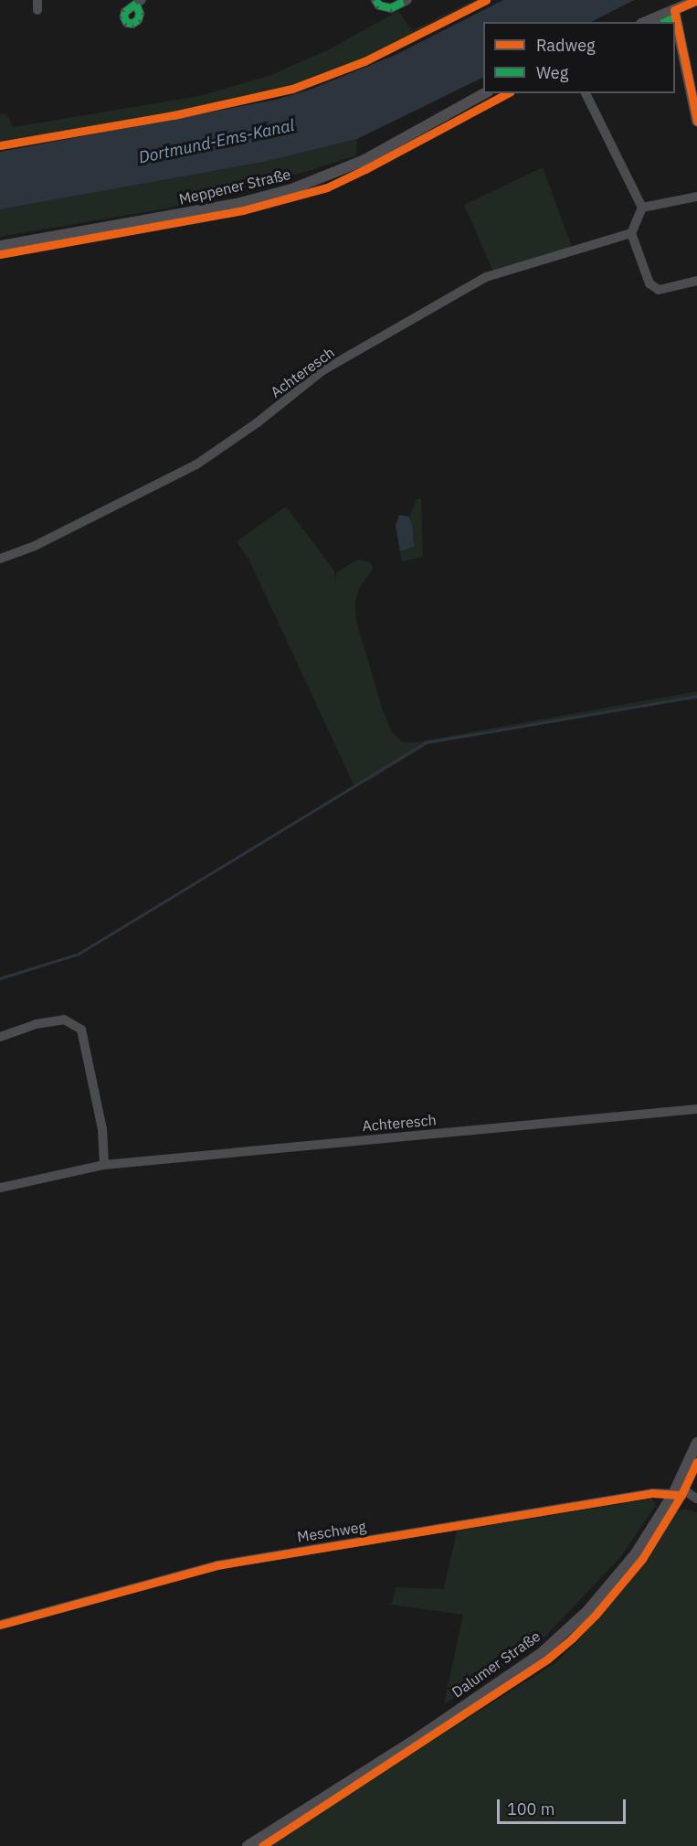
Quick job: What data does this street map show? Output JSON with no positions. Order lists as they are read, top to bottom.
{
  "streets": {
    "main road": ["Meppener Straße", "Dalumer Straße"],
    "street": ["Achteresch", "Meschweg"]
  },
  "crossings": [
    ["Meschweg", "Dalumer Straße"]
  ],
  "water": ["Dortmund-Ems-Kanal"],
  "legend": ["Radweg", "Weg"],
  "scale_bar": "100 m"
}
